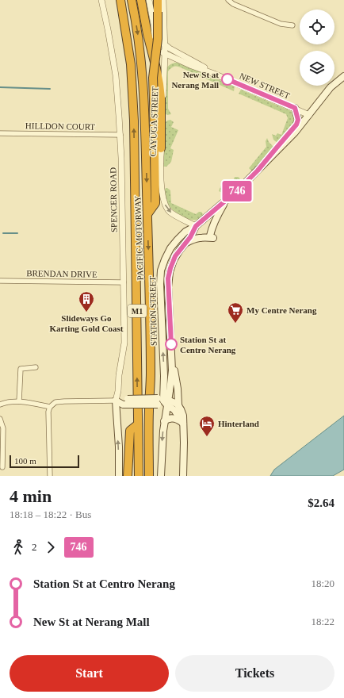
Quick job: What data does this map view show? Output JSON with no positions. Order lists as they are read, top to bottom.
{
  "streets": {
    "highway": ["PACIFIC MOTORWAY", "M1"],
    "main road": ["STATION STREET"],
    "street": [
      "NEW STREET",
      "CAYUGA STREET",
      "HILLDON COURT",
      "SPENCER ROAD",
      "BRENDAN DRIVE"
    ]
  },
  "crossings": [
    ["NEW STREET", "CAYUGA STREET"],
    ["CAYUGA STREET", "STATION STREET"],
    ["HILLDON COURT", "SPENCER ROAD"],
    ["SPENCER ROAD", "BRENDAN DRIVE"]
  ],
  "places": {
    "other": ["New St at Nerang Mall", "Station St at Centro Nerang"],
    "building": ["Slideways Go Karting Gold Coast"],
    "supermarket": ["My Centre Nerang"],
    "hotel": ["Hinterland"]
  },
  "lines": ["bus line 746"],
  "scale_bar": "100 m",
  "page": {
    "on_map": "746",
    "scale": "100 m",
    "heading": ["4 min", "18:18 – 18:22 · Bus", "$2.64"],
    "legs": ["2", "746"],
    "list": [
      {
        "name": "Station St at Centro Nerang",
        "value": "18:20"
      },
      {
        "name": "New St at Nerang Mall",
        "value": "18:22"
      }
    ],
    "buttons": ["Start", "Tickets"]
  }
}
